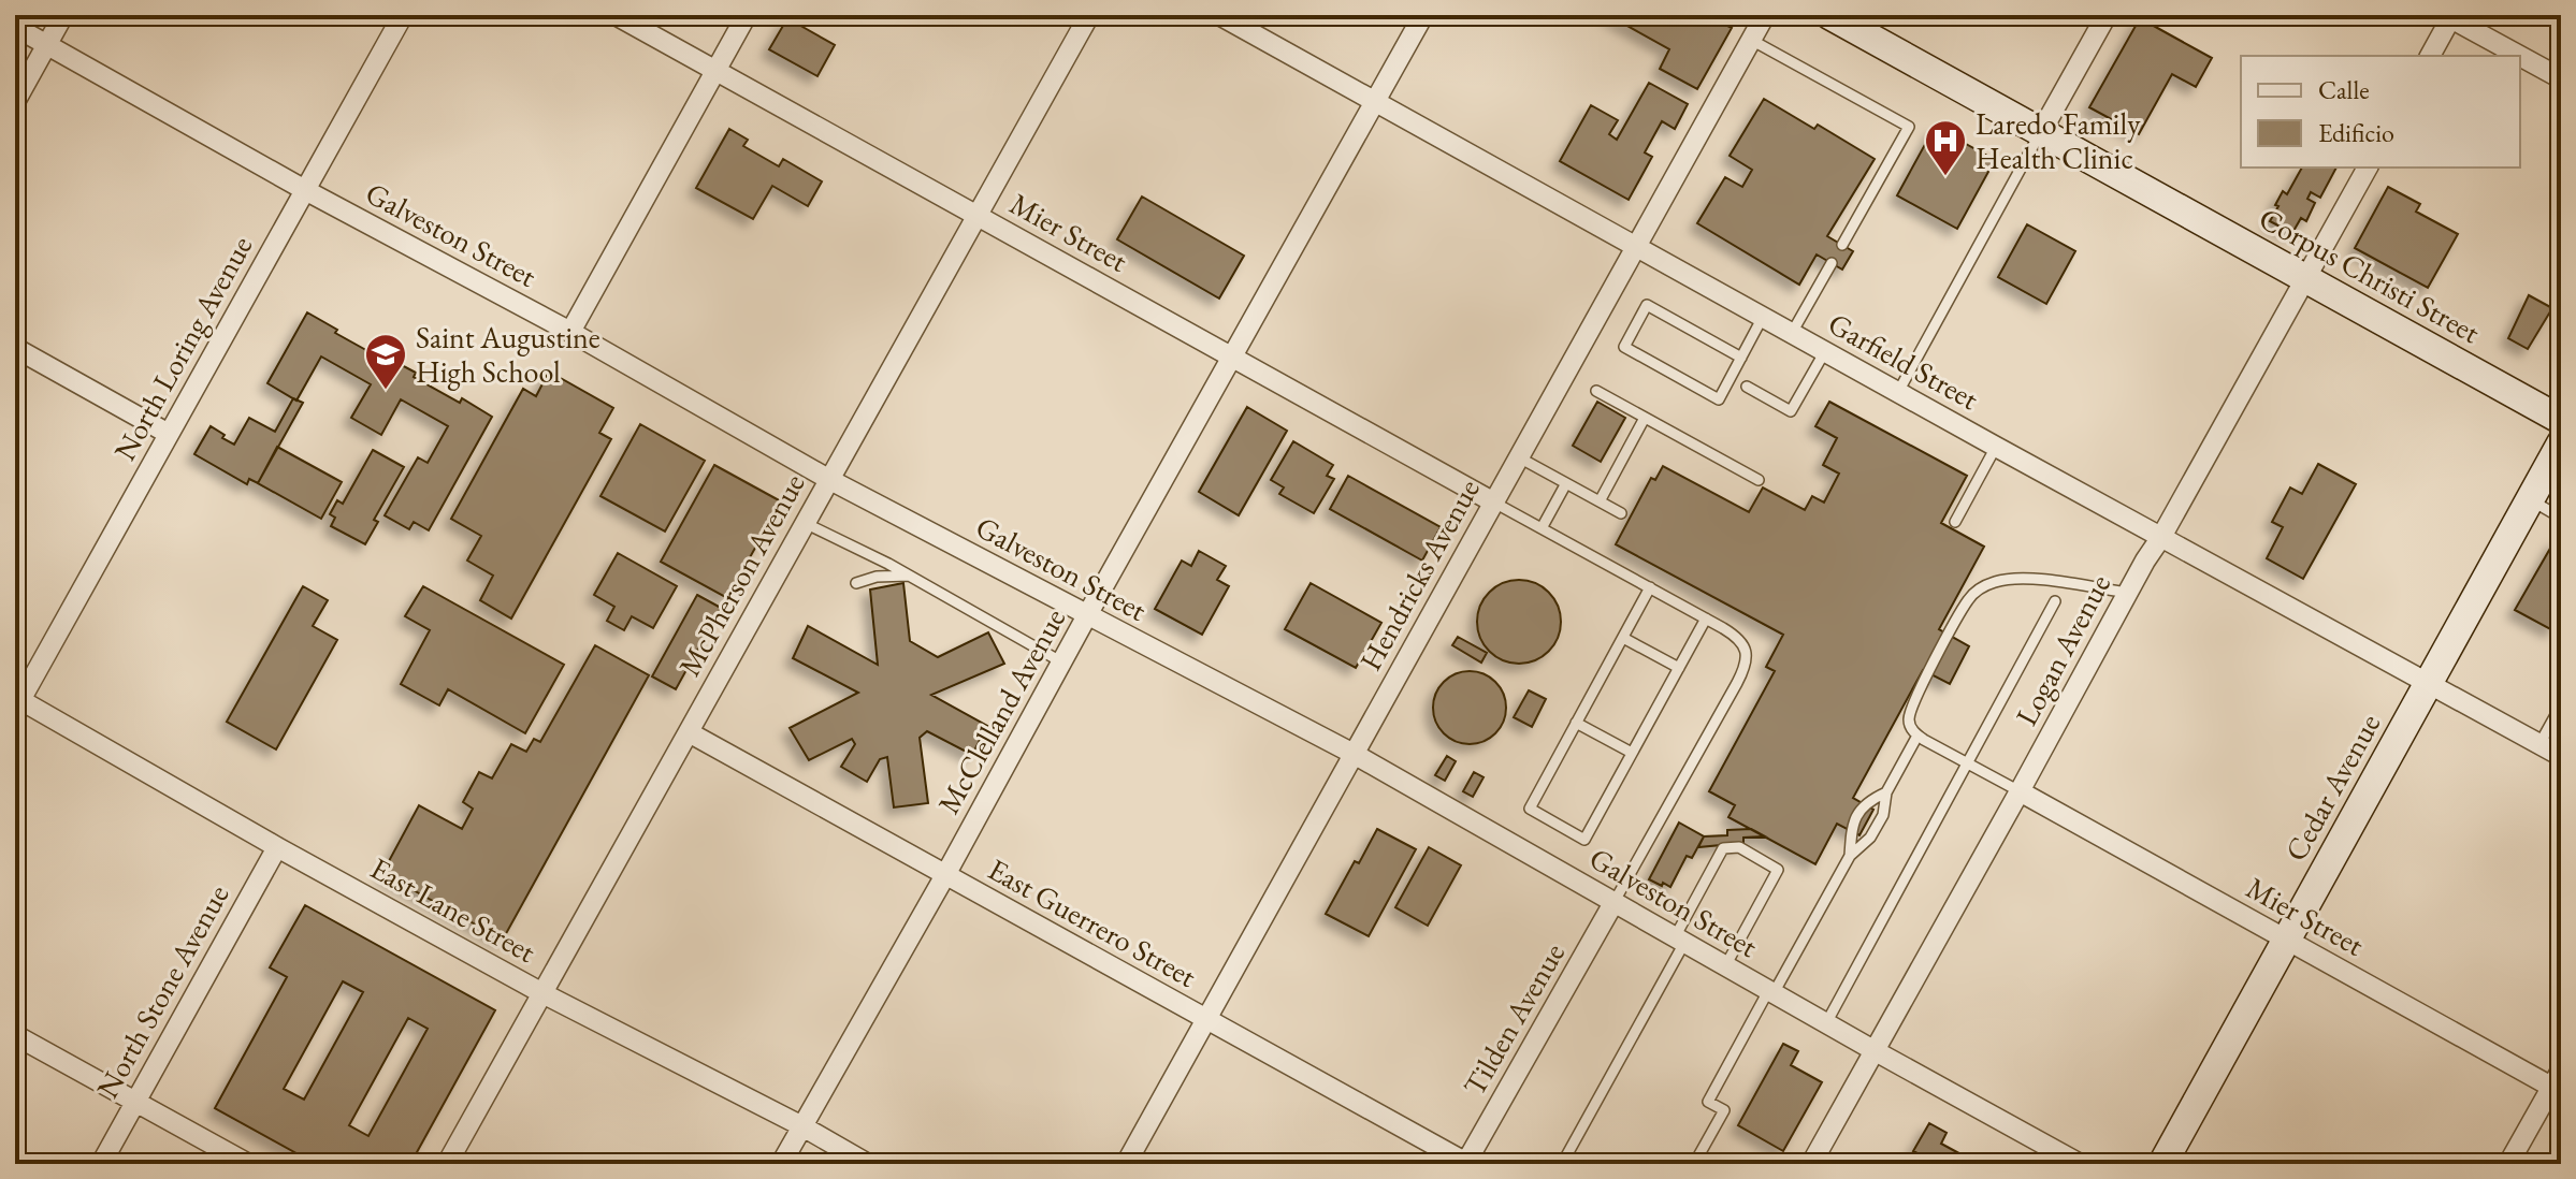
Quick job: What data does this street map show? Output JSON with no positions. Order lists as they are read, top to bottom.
{
  "streets": {
    "main road": ["Corpus Christi Street", "Cedar Avenue"],
    "street": [
      "Mier Street",
      "Galveston Street",
      "North Loring Avenue",
      "Garfield Street",
      "McPherson Avenue",
      "Hendricks Avenue",
      "Logan Avenue",
      "McClelland Avenue",
      "East Lane Street",
      "East Guerrero Street",
      "North Stone Avenue",
      "Tilden Avenue"
    ]
  },
  "crossings": [
    ["Mier Street", "McPherson Avenue"],
    ["Mier Street", "Hendricks Avenue"],
    ["Mier Street", "Logan Avenue"],
    ["Mier Street", "McClelland Avenue"],
    ["Mier Street", "Cedar Avenue"],
    ["Galveston Street", "North Loring Avenue"],
    ["Galveston Street", "McPherson Avenue"],
    ["Galveston Street", "Hendricks Avenue"],
    ["Galveston Street", "Logan Avenue"],
    ["Galveston Street", "McClelland Avenue"],
    ["Galveston Street", "Tilden Avenue"],
    ["Corpus Christi Street", "Logan Avenue"],
    ["North Loring Avenue", "East Lane Street"],
    ["Garfield Street", "Hendricks Avenue"],
    ["Garfield Street", "Logan Avenue"],
    ["Garfield Street", "McClelland Avenue"],
    ["Garfield Street", "Cedar Avenue"],
    ["McPherson Avenue", "East Lane Street"],
    ["McPherson Avenue", "East Guerrero Street"],
    ["Hendricks Avenue", "East Guerrero Street"],
    ["McClelland Avenue", "East Lane Street"],
    ["McClelland Avenue", "East Guerrero Street"],
    ["East Lane Street", "North Stone Avenue"],
    ["East Guerrero Street", "Tilden Avenue"]
  ],
  "places": {
    "hospital": ["Laredo Family Health Clinic"],
    "school or university": ["Saint Augustine High School"]
  },
  "legend": ["Calle", "Edificio"]
}
